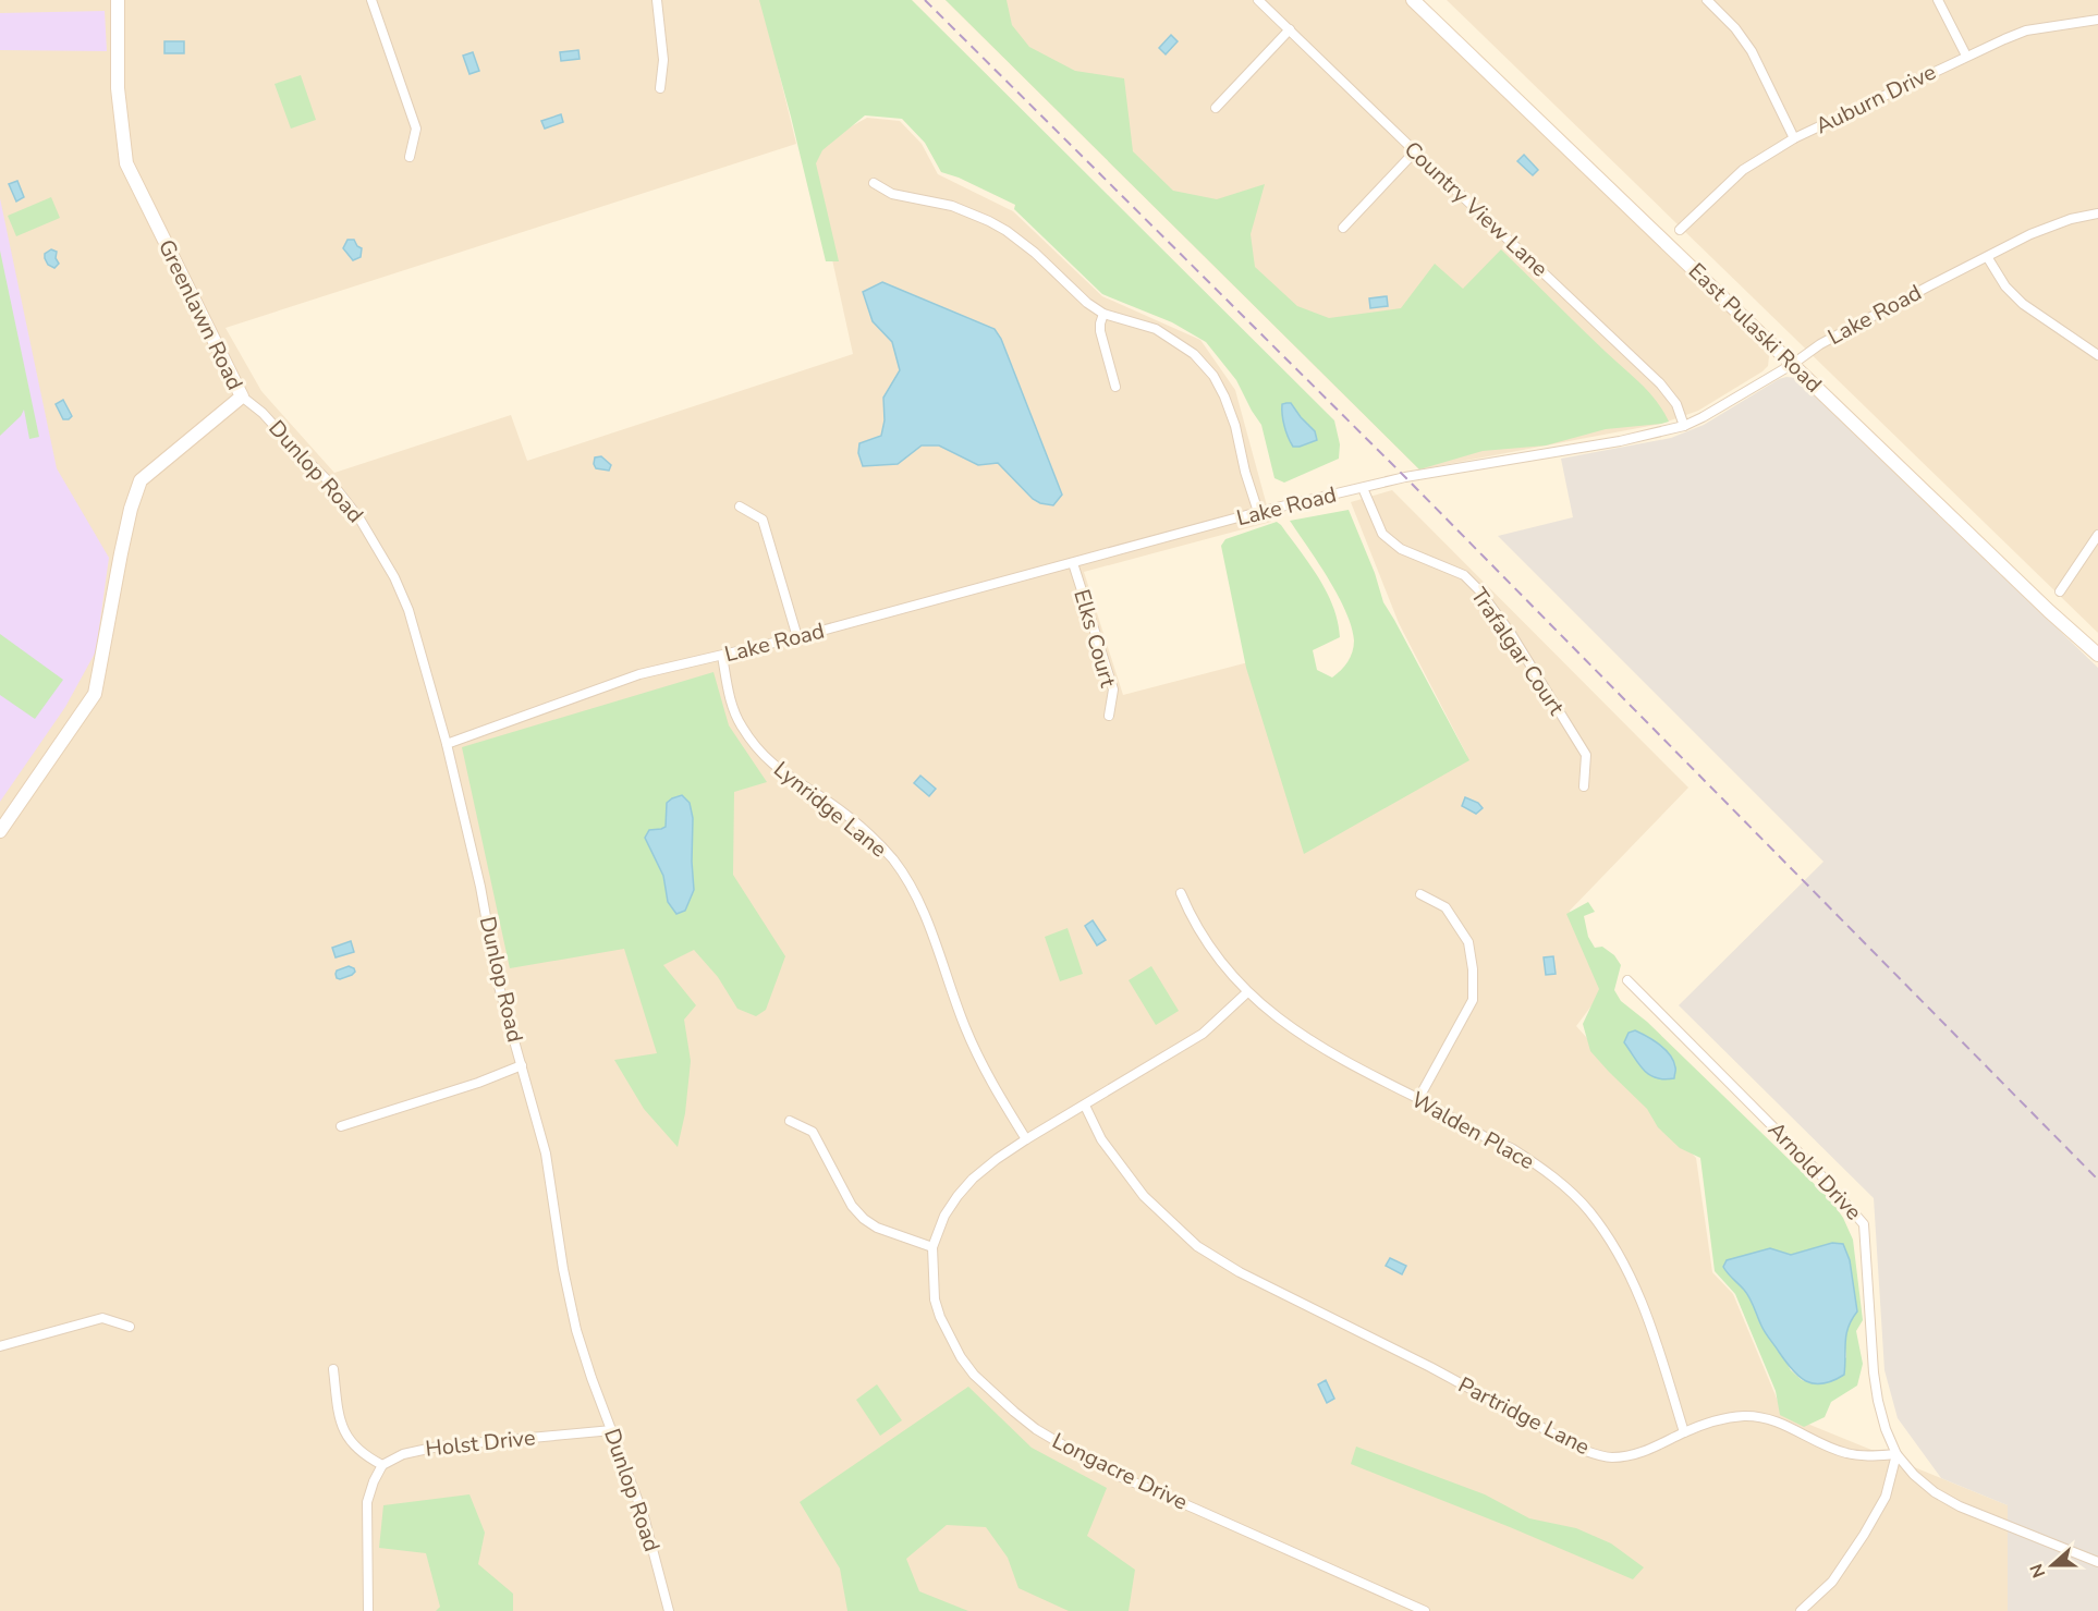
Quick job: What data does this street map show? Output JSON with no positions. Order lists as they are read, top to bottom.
{
  "streets": {
    "main road": ["Greenlawn Road", "East Pulaski Road"],
    "street": [
      "Auburn Drive",
      "Country View Lane",
      "Lake Road",
      "Dunlop Road",
      "Elks Court",
      "Trafalgar Court",
      "Lynridge Lane",
      "Walden Place",
      "Arnold Drive",
      "Partridge Lane",
      "Holst Drive",
      "Longacre Drive"
    ]
  },
  "crossings": [
    ["Country View Lane", "Lake Road"],
    ["Greenlawn Road", "Dunlop Road"],
    ["Lake Road", "East Pulaski Road"],
    ["Lake Road", "Dunlop Road"],
    ["Lake Road", "Elks Court"],
    ["Lake Road", "Trafalgar Court"],
    ["Lake Road", "Lynridge Lane"],
    ["Dunlop Road", "Holst Drive"],
    ["Lynridge Lane", "Longacre Drive"],
    ["Walden Place", "Partridge Lane"],
    ["Walden Place", "Longacre Drive"],
    ["Arnold Drive", "Partridge Lane"],
    ["Partridge Lane", "Longacre Drive"]
  ],
  "north": "left"
}
